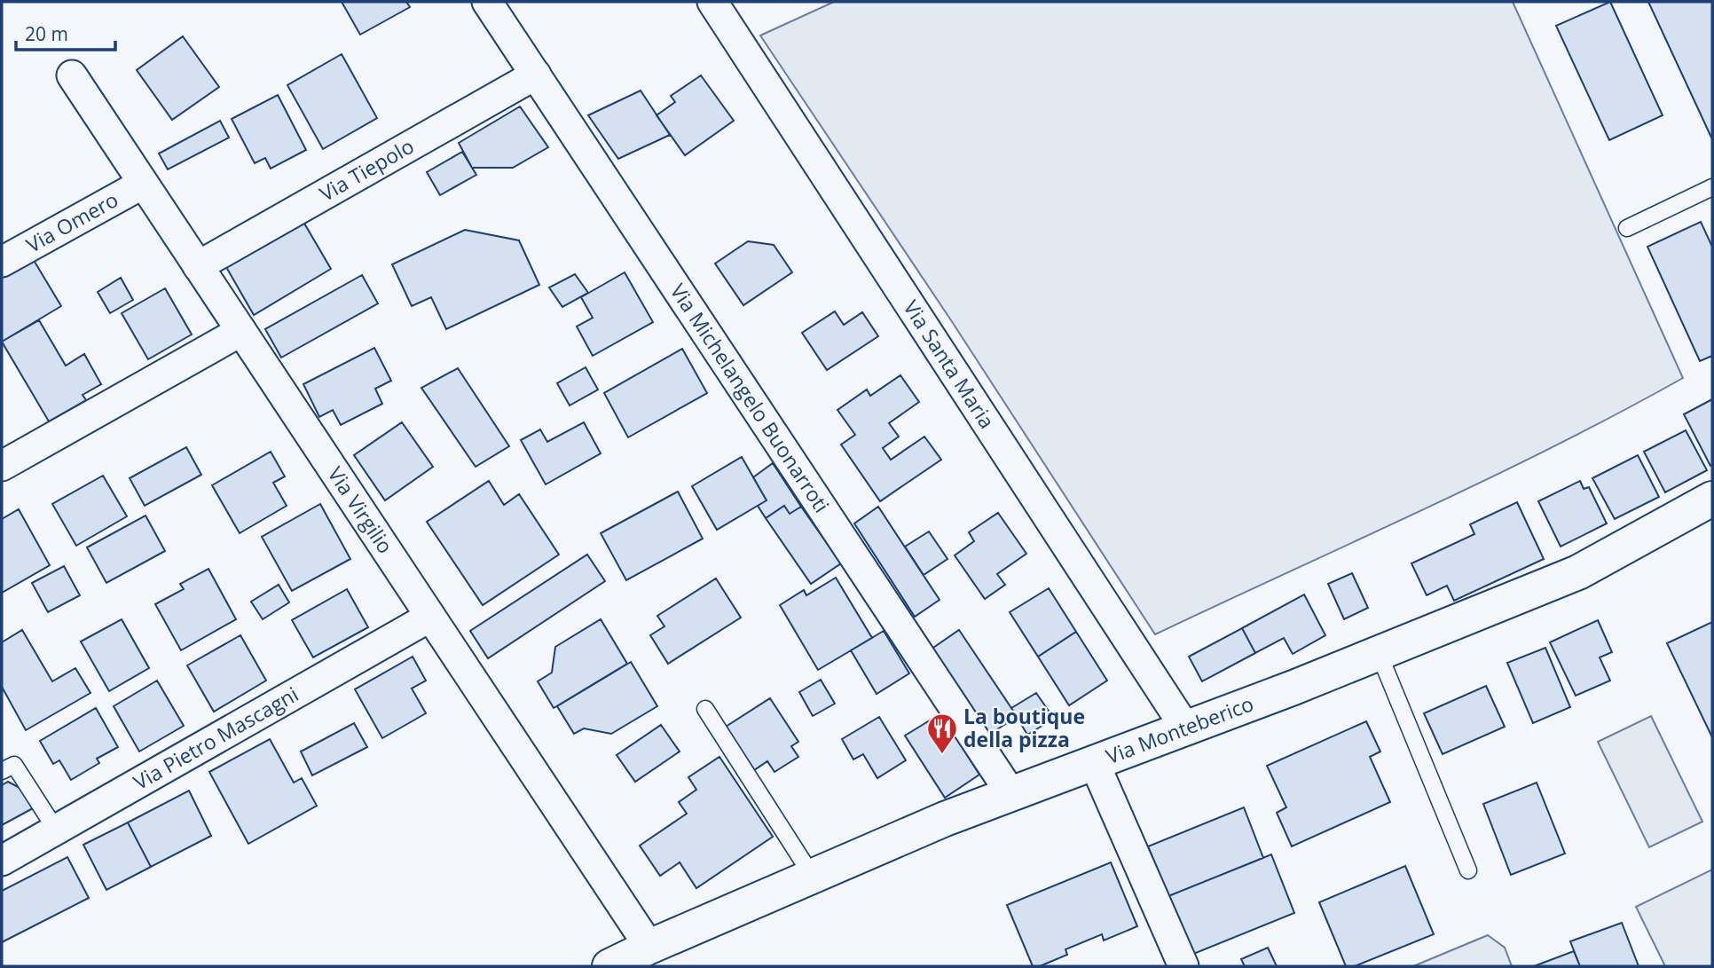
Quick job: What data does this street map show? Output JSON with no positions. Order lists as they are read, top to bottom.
{
  "streets": {
    "street": [
      "Via Tiepolo",
      "Via Omero",
      "Via Santa Maria",
      "Via Michelangelo Buonarroti",
      "Via Virgilio",
      "Via Monteberico",
      "Via Pietro Mascagni"
    ]
  },
  "crossings": [
    ["Via Tiepolo", "Via Michelangelo Buonarroti"],
    ["Via Tiepolo", "Via Virgilio"],
    ["Via Omero", "Via Virgilio"],
    ["Via Santa Maria", "Via Monteberico"],
    ["Via Michelangelo Buonarroti", "Via Monteberico"],
    ["Via Virgilio", "Via Monteberico"],
    ["Via Virgilio", "Via Pietro Mascagni"]
  ],
  "places": {
    "restaurant": ["La boutique della pizza"]
  },
  "scale_bar": "20 m"
}
